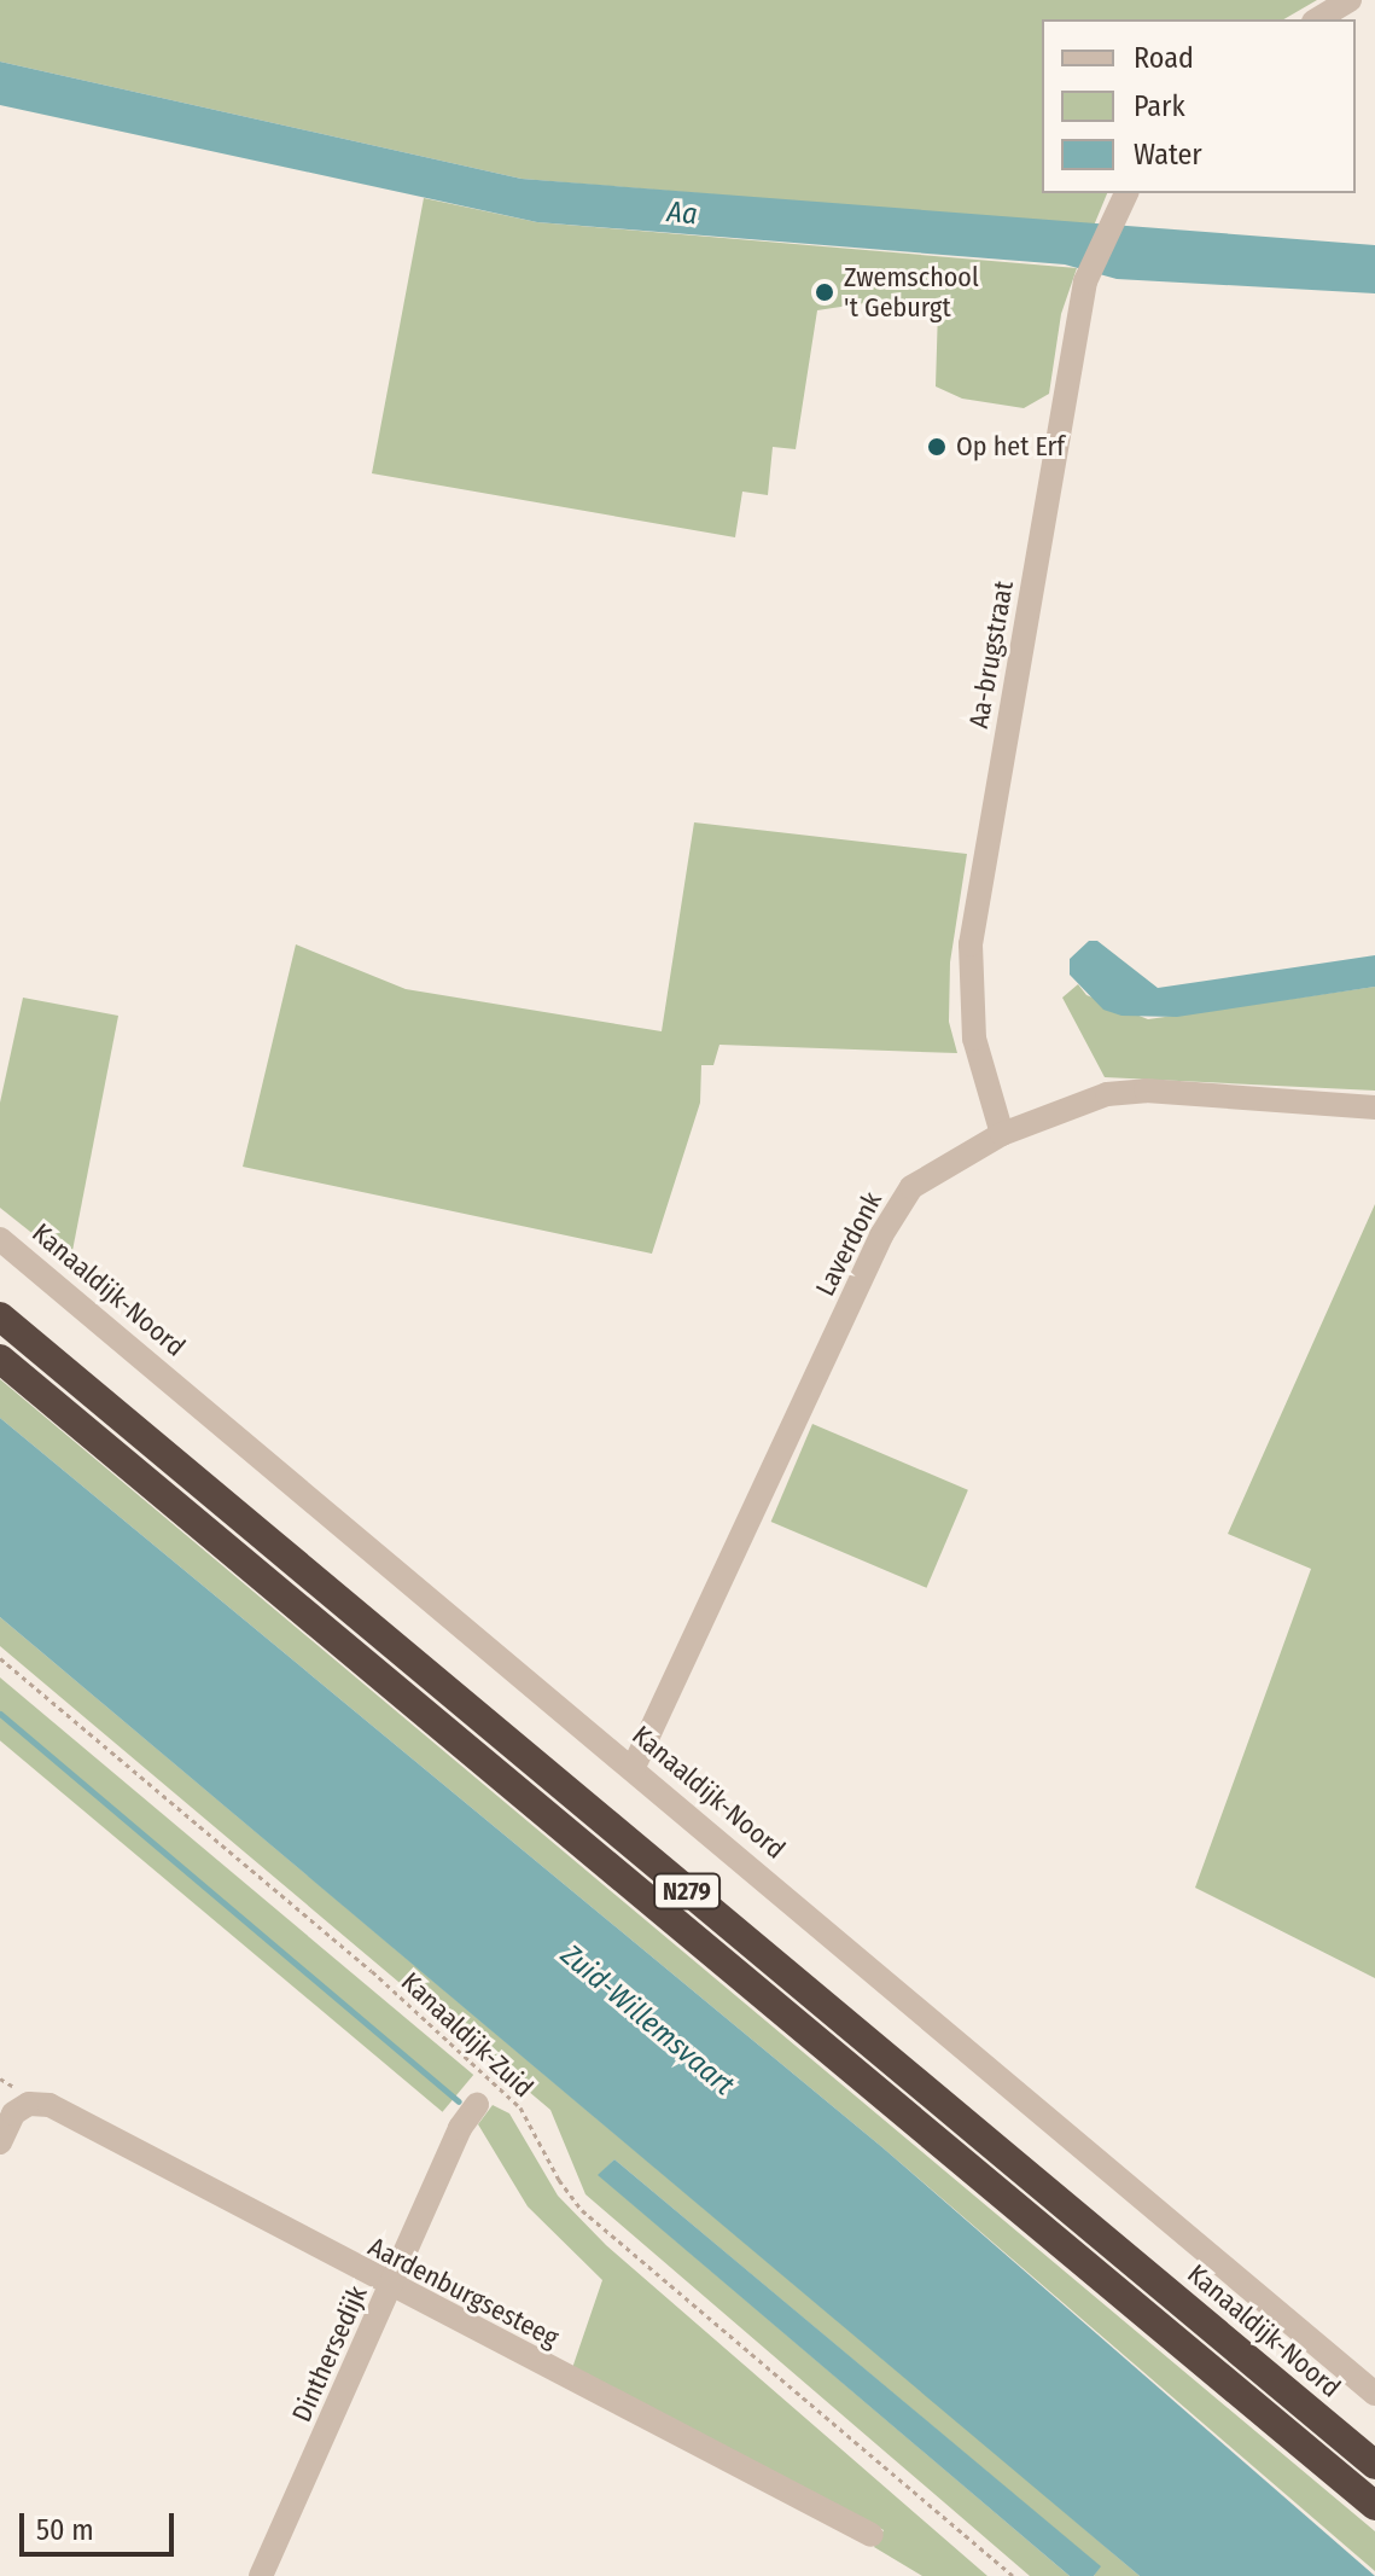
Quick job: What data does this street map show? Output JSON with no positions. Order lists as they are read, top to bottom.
{
  "streets": {
    "highway": ["Kanaaldijk-Noord", "N279"],
    "street": [
      "Aa-brugstraat",
      "Laverdonk",
      "Aardenburgsesteeg",
      "Dinthersedijk"
    ],
    "path": ["Kanaaldijk-Zuid"]
  },
  "crossings": [
    ["Aa-brugstraat", "Laverdonk"],
    ["Laverdonk", "Kanaaldijk-Noord"],
    ["Aardenburgsesteeg", "Dinthersedijk"]
  ],
  "water": ["Aa", "Zuid-Willemsvaart"],
  "places": ["Zwemschool 't Geburgt", "Op het Erf"],
  "legend": ["Road", "Park", "Water"],
  "scale_bar": "50 m"
}
